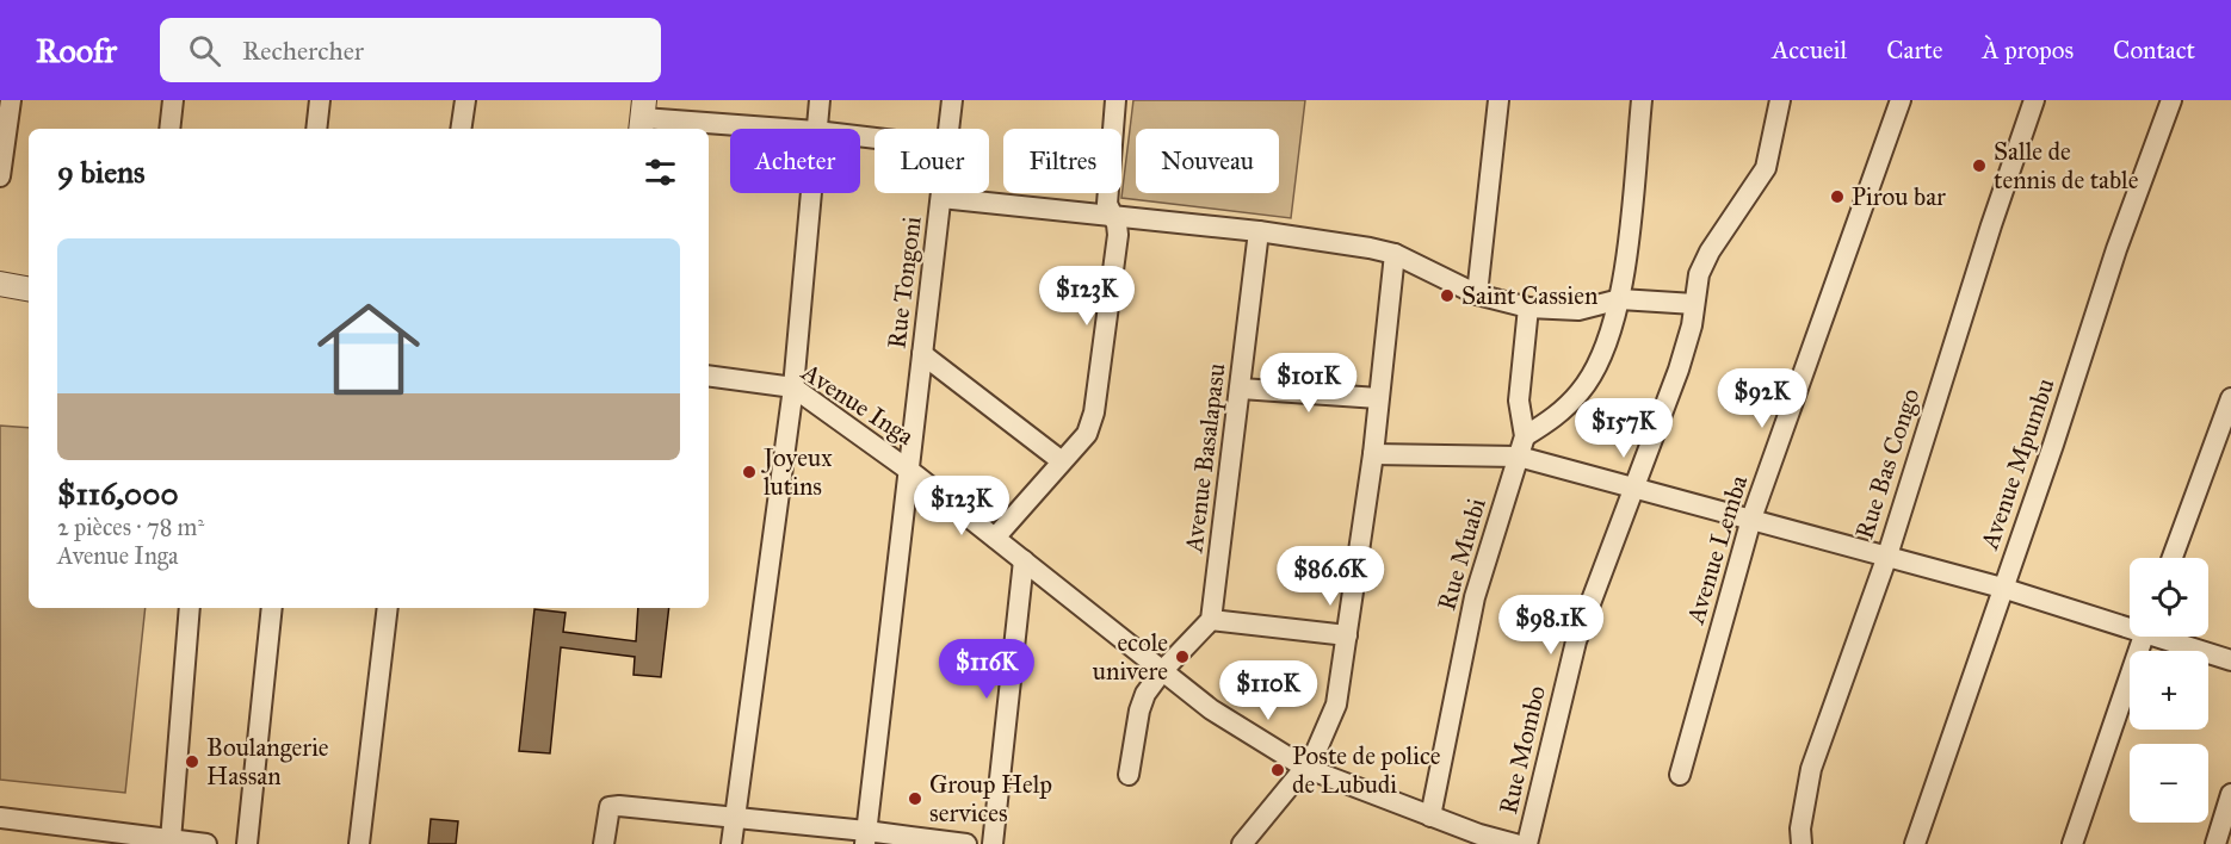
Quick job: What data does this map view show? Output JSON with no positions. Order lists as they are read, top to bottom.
{
  "streets": {
    "street": [
      "Rue Tongoni",
      "Avenue Inga",
      "Avenue Basalapasu",
      "Rue Bas Congo",
      "Avenue Mpumbu",
      "Avenue Lemba",
      "Rue Muabi",
      "Rue Mombo"
    ]
  },
  "crossings": [
    ["Rue Tongoni", "Avenue Inga"],
    ["Avenue Inga", "Rue Muabi"]
  ],
  "places": [
    "Salle de tennis de table",
    "Pirou bar",
    "Saint Cassien",
    "Joyeux lutins",
    "ecole univere",
    "Boulangerie Hassan",
    "Poste de police de Lubudi",
    "Group Help services"
  ],
  "page": {
    "header": "Roofr",
    "search": "Rechercher",
    "nav": [
      "Accueil",
      "Carte",
      "À propos",
      "Contact"
    ],
    "chip": [
      "Acheter",
      "Louer",
      "Filtres",
      "Nouveau"
    ],
    "heading": "9 biens",
    "list": [
      {
        "name": "$116,000",
        "note": "2 pièces · 78 m² · Avenue Inga"
      }
    ],
    "price": [
      "$123K",
      "$101K",
      "$92K",
      "$157K",
      "$123K",
      "$86.6K",
      "$98.1K",
      "$116K",
      "$110K"
    ],
    "map_buttons": ["+", "−"]
  }
}
